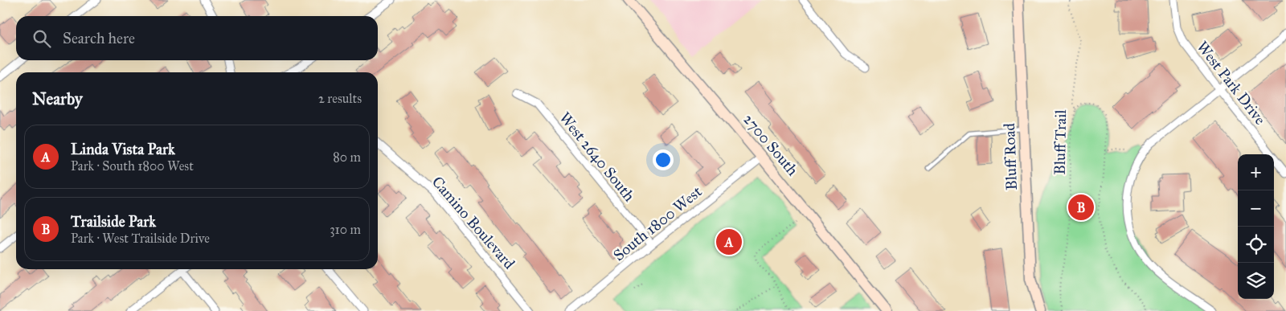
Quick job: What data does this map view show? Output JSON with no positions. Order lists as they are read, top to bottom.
{
  "streets": {
    "main road": ["2700 South", "Bluff Road"],
    "street": [
      "West Park Drive",
      "West 2640 South",
      "Camino Boulevard",
      "South 1800 West"
    ],
    "path": ["Bluff Trail"]
  },
  "crossings": [
    ["2700 South", "South 1800 West"],
    ["West 2640 South", "South 1800 West"]
  ],
  "page": {
    "search": "Search here",
    "heading": ["Nearby", "2 results"],
    "list": [
      {
        "mark": "A",
        "name": "Linda Vista Park",
        "note": "Park · South 1800 West",
        "value": "80 m"
      },
      {
        "mark": "B",
        "name": "Trailside Park",
        "note": "Park · West Trailside Drive",
        "value": "310 m"
      }
    ],
    "map_buttons": ["+", "−"],
    "pins": ["B", "A"]
  }
}
